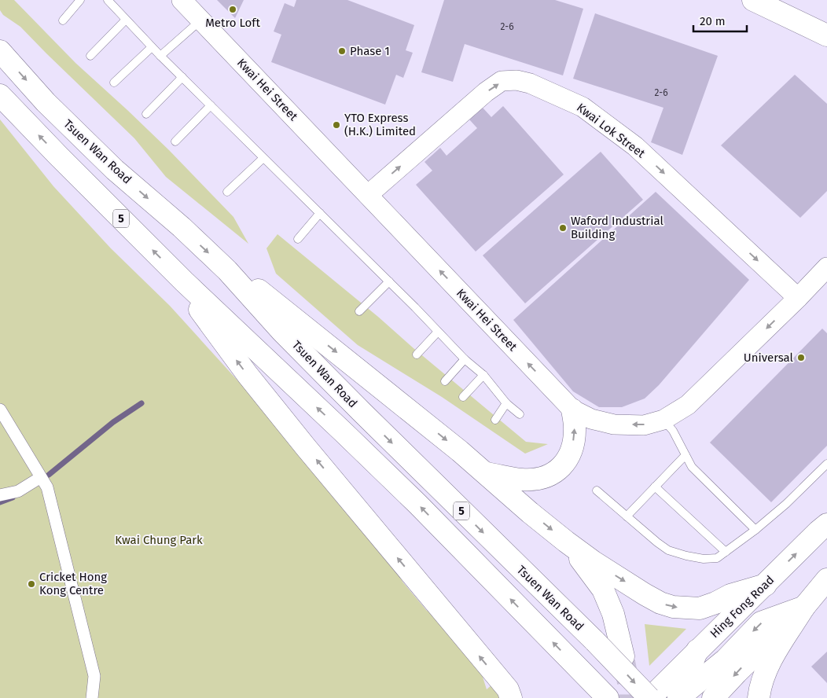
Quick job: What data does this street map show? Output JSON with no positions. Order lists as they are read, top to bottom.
{
  "streets": {
    "main road": ["Tsuen Wan Road", "5", "Hing Fong Road"],
    "street": ["Kwai Hei Street", "Kwai Lok Street"]
  },
  "crossings": [
    ["Kwai Hei Street", "Kwai Lok Street"],
    ["Tsuen Wan Road", "Hing Fong Road"]
  ],
  "one_way": ["Kwai Lok Street"],
  "parks": ["Kwai Chung Park"],
  "places": [
    "Metro Loft",
    "Phase 1",
    "YTO Express (H.K.) Limited",
    "Waford Industrial Building",
    "Universal",
    "Cricket Hong Kong Centre"
  ],
  "house_numbers": ["2-6", "2-6"],
  "scale_bar": "20 m"
}
